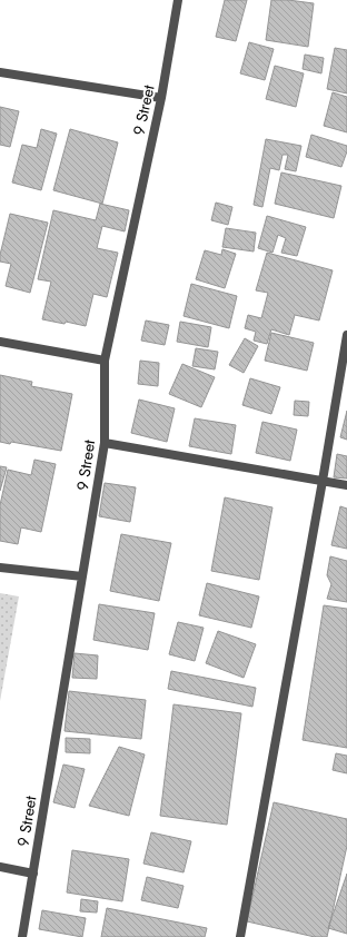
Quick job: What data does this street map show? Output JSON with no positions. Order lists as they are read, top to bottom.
{
  "streets": {
    "street": ["9 Street"]
  }
}
